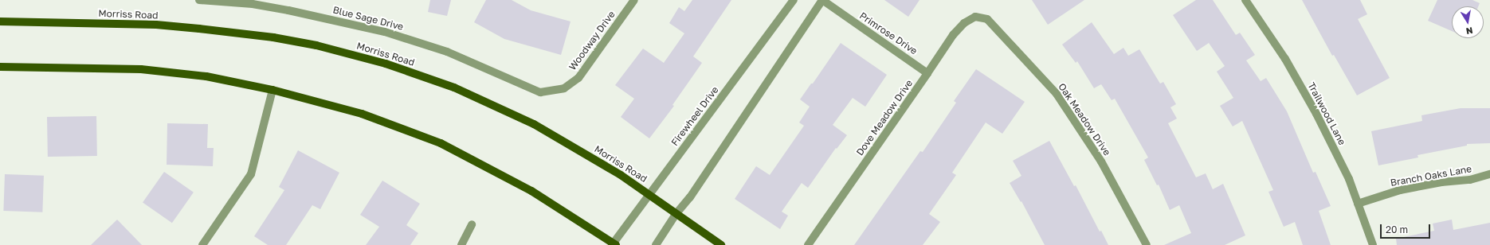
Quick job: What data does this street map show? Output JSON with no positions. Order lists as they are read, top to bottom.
{
  "streets": {
    "main road": ["Morriss Road"],
    "street": [
      "Blue Sage Drive",
      "Primrose Drive",
      "Woodway Drive",
      "Trailwood Lane",
      "Firewheel Drive",
      "Dove Meadow Drive",
      "Oak Meadow Drive",
      "Branch Oaks Lane"
    ]
  },
  "crossings": [
    ["Morriss Road", "Firewheel Drive"],
    ["Blue Sage Drive", "Woodway Drive"],
    ["Primrose Drive", "Dove Meadow Drive"],
    ["Trailwood Lane", "Branch Oaks Lane"],
    ["Dove Meadow Drive", "Oak Meadow Drive"]
  ],
  "scale_bar": "20 m",
  "north": "bottom"
}
